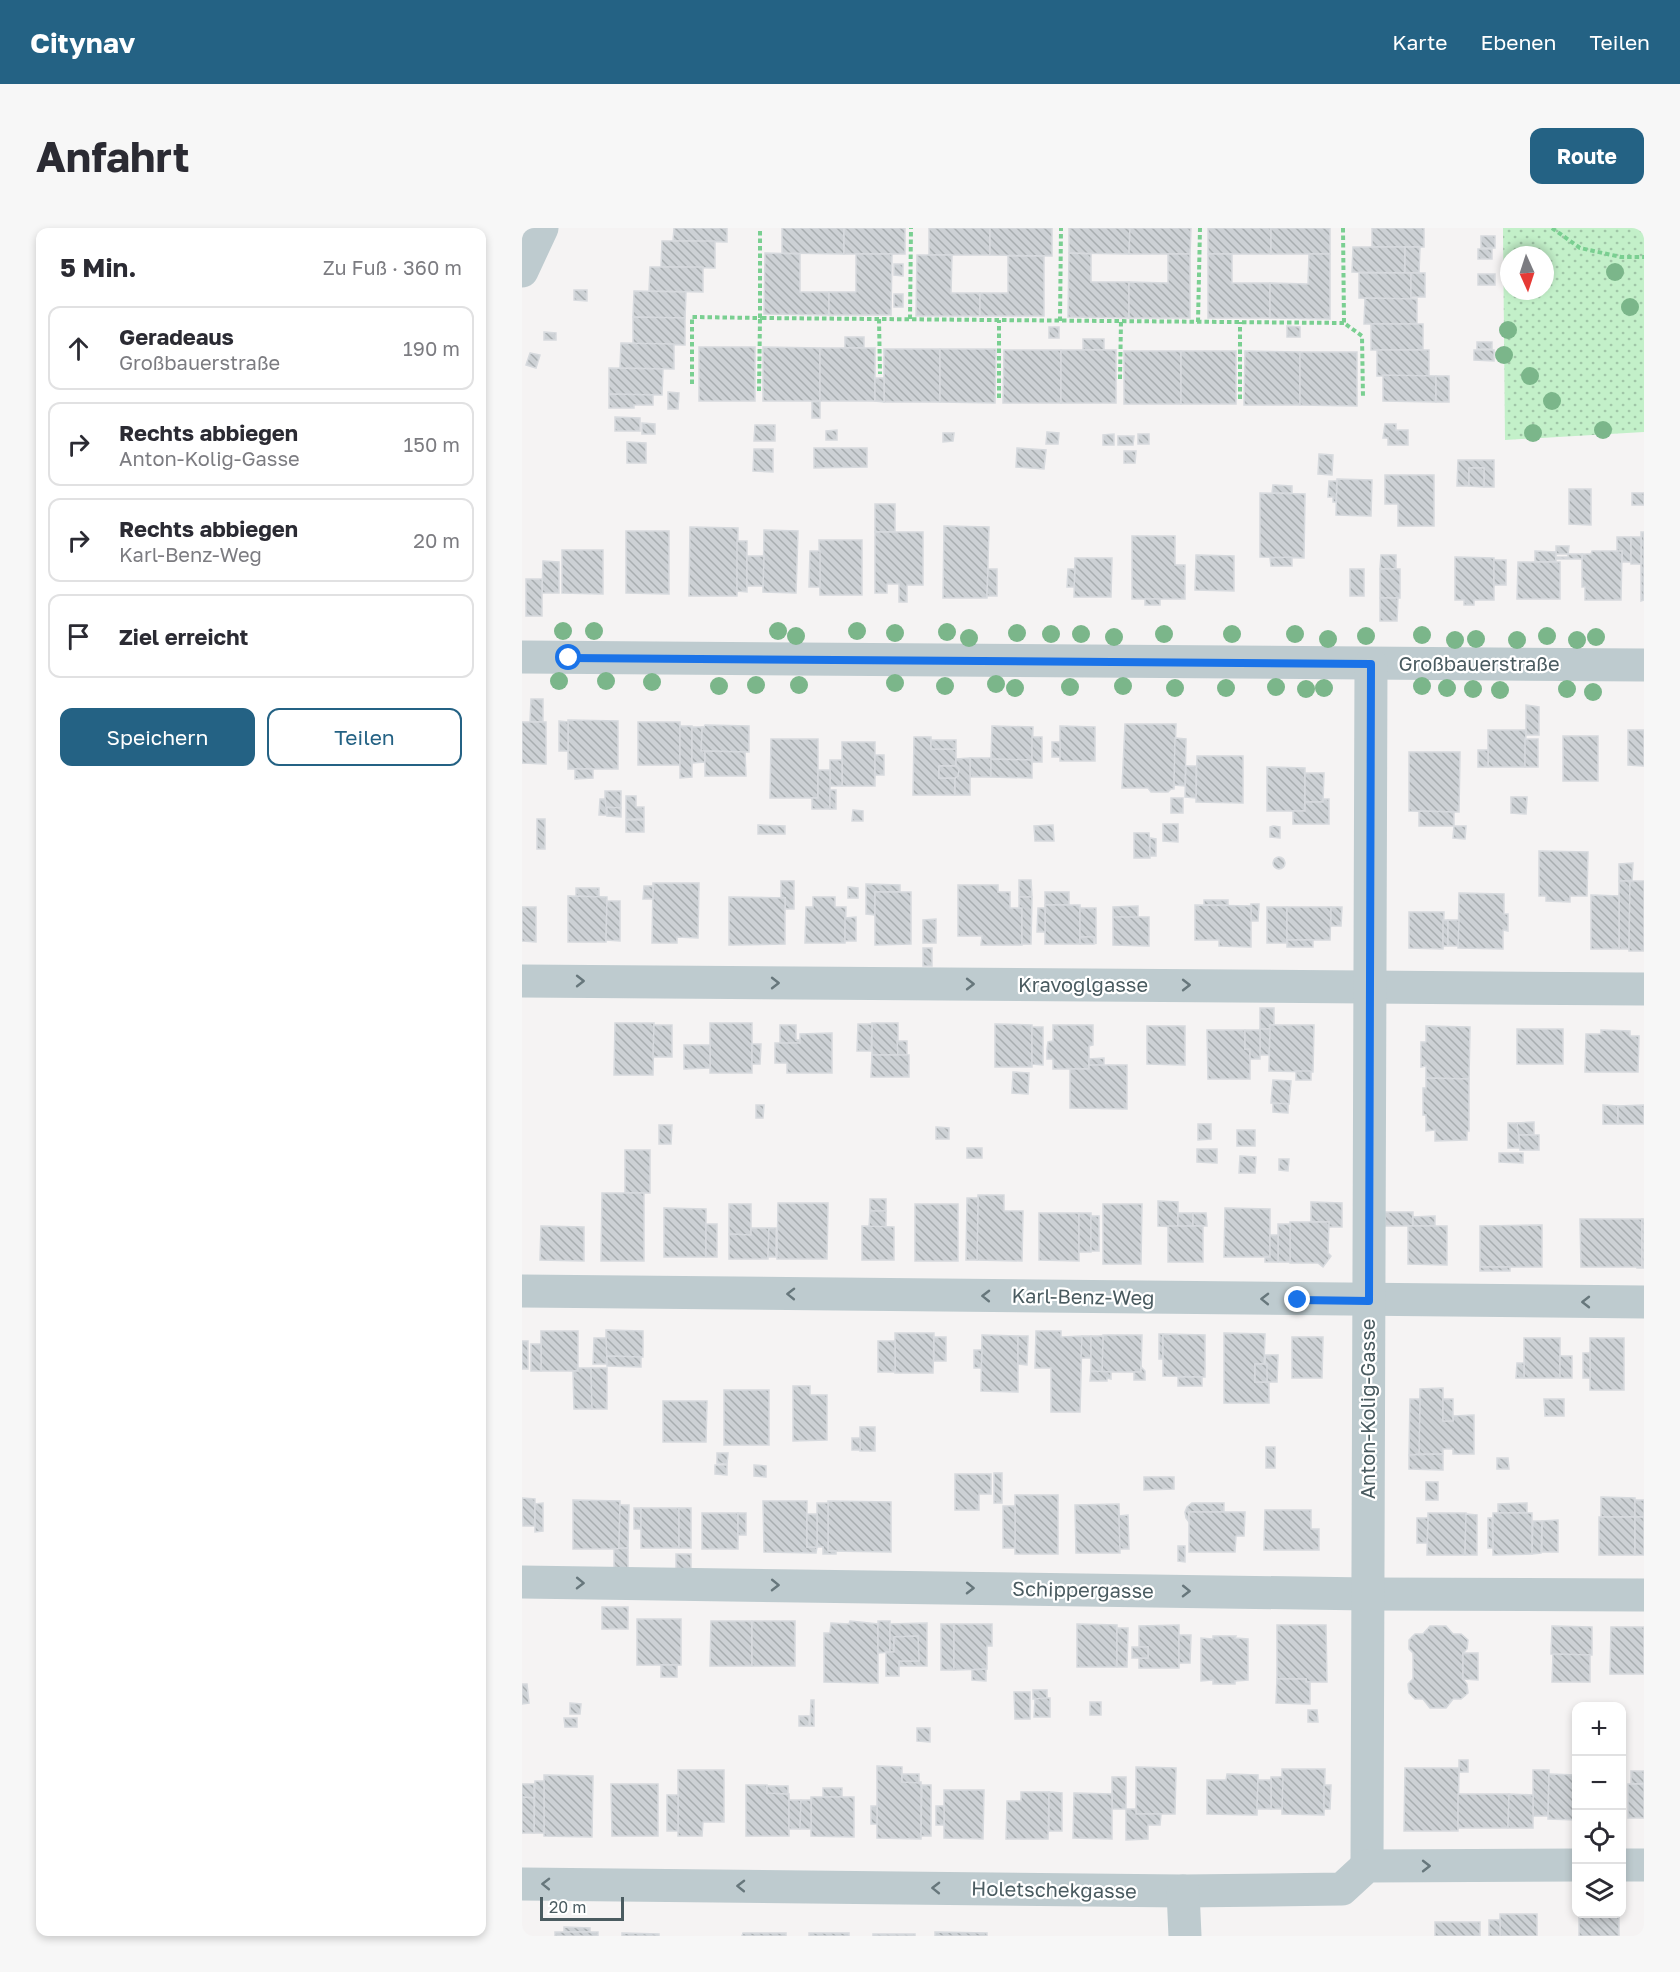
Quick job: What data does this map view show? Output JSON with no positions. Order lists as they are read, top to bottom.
{
  "streets": {
    "street": [
      "Großbauerstraße",
      "Kravoglgasse",
      "Karl-Benz-Weg",
      "Anton-Kolig-Gasse",
      "Schippergasse",
      "Holetschekgasse"
    ]
  },
  "crossings": [
    ["Großbauerstraße", "Anton-Kolig-Gasse"],
    ["Kravoglgasse", "Anton-Kolig-Gasse"],
    ["Karl-Benz-Weg", "Anton-Kolig-Gasse"],
    ["Anton-Kolig-Gasse", "Schippergasse"],
    ["Anton-Kolig-Gasse", "Holetschekgasse"]
  ],
  "one_way": [
    "Kravoglgasse",
    "Karl-Benz-Weg",
    "Schippergasse",
    "Holetschekgasse"
  ],
  "scale_bar": "20 m",
  "north": "bottom",
  "page": {
    "header": "Citynav",
    "nav": ["Karte", "Ebenen", "Teilen"],
    "buttons": [
      "Route",
      ["Speichern", "Teilen"]
    ],
    "title": "Anfahrt",
    "heading": ["5 Min.", "Zu Fuß · 360 m"],
    "list": [
      ["Geradeaus", "Großbauerstraße", "190 m"],
      ["Rechts abbiegen", "Anton-Kolig-Gasse", "150 m"],
      ["Rechts abbiegen", "Karl-Benz-Weg", "20 m"],
      "Ziel erreicht"
    ],
    "map_buttons": ["+", "−"],
    "scale": "20 m"
  }
}
